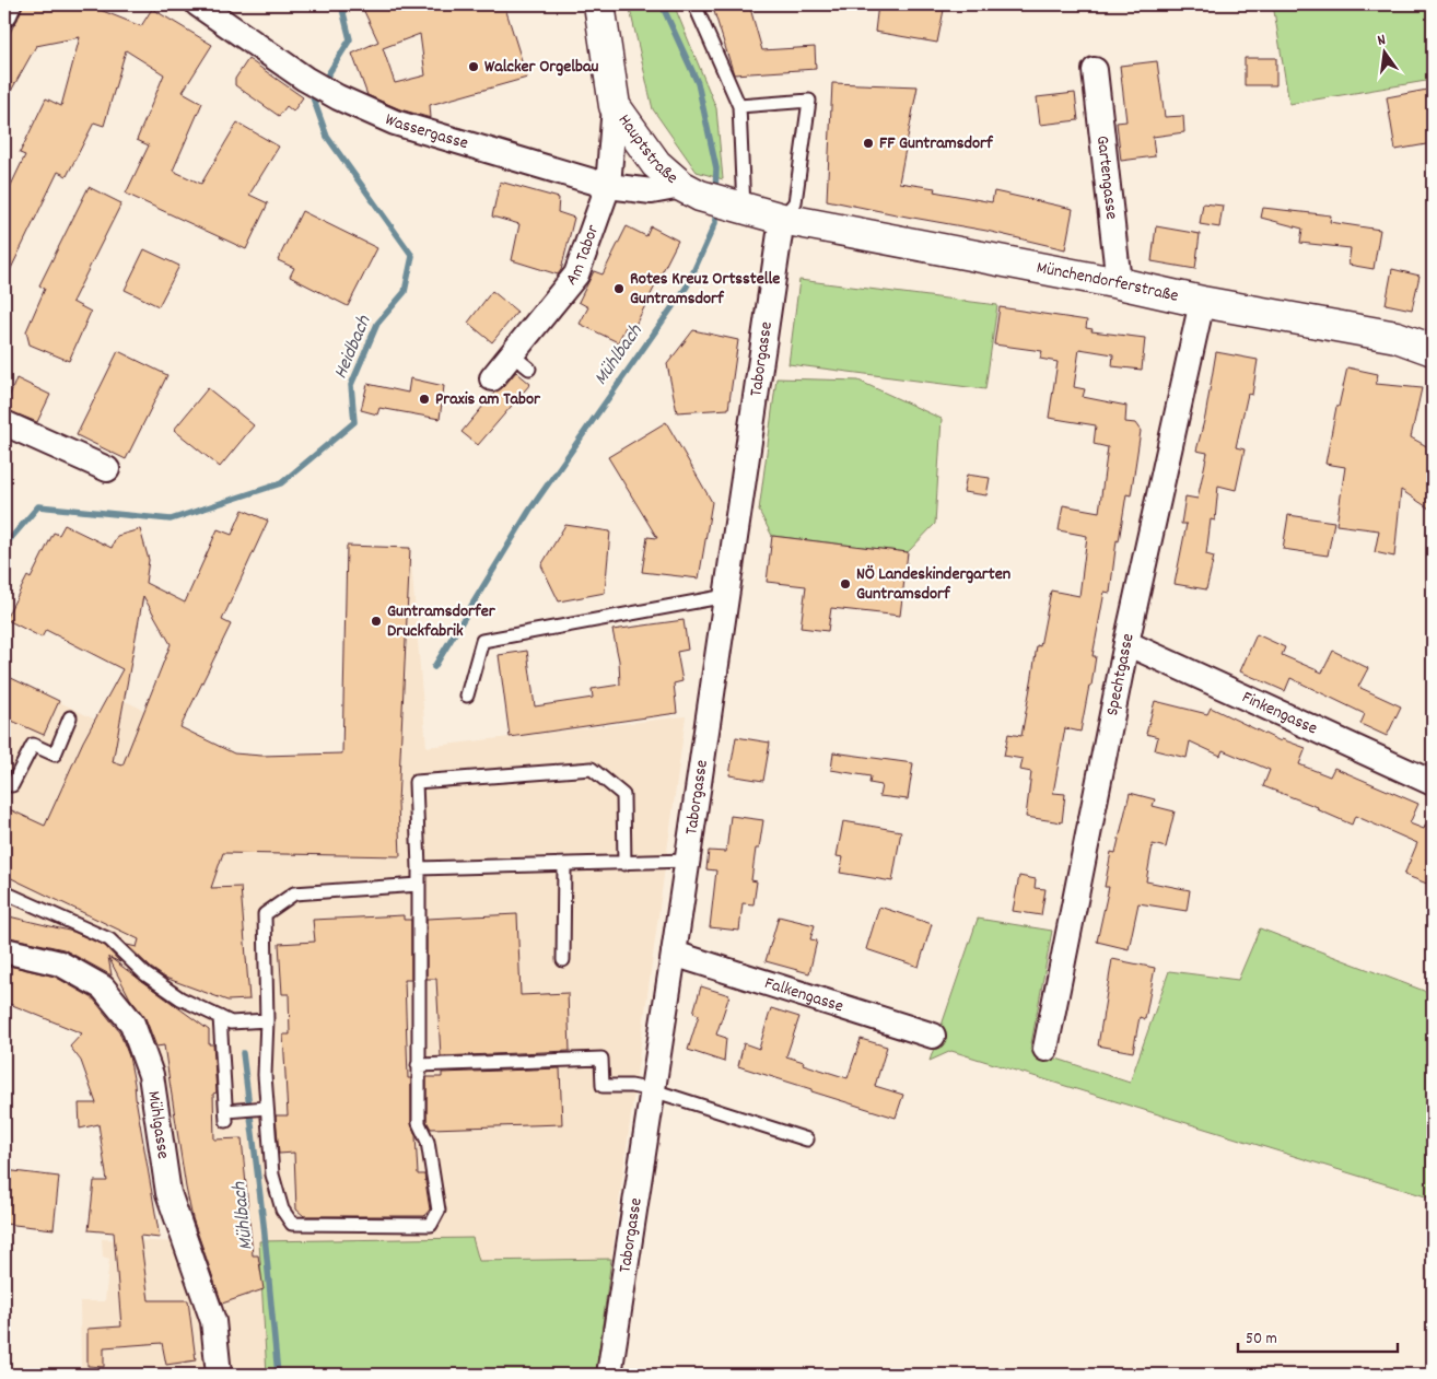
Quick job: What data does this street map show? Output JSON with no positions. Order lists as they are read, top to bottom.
{
  "streets": {
    "street": [
      "Wassergasse",
      "Hauptstraße",
      "Gartengasse",
      "Am Tabor",
      "Münchendorferstraße",
      "Taborgasse",
      "Spechtgasse",
      "Finkengasse",
      "Falkengasse",
      "Mühlgasse"
    ]
  },
  "crossings": [
    ["Wassergasse", "Hauptstraße"],
    ["Wassergasse", "Am Tabor"],
    ["Hauptstraße", "Am Tabor"],
    ["Hauptstraße", "Münchendorferstraße"],
    ["Hauptstraße", "Taborgasse"],
    ["Gartengasse", "Münchendorferstraße"],
    ["Münchendorferstraße", "Taborgasse"],
    ["Münchendorferstraße", "Spechtgasse"],
    ["Taborgasse", "Falkengasse"],
    ["Spechtgasse", "Finkengasse"]
  ],
  "water": ["Heidbach", "Mühlbach"],
  "places": [
    "Walcker Orgelbau",
    "FF Guntramsdorf",
    "Rotes Kreuz Ortsstelle Guntramsdorf",
    "Praxis am Tabor",
    "NÖ Landeskindergarten Guntramsdorf",
    "Guntramsdorfer Druckfabrik"
  ],
  "scale_bar": "50 m",
  "north": "top"
}
